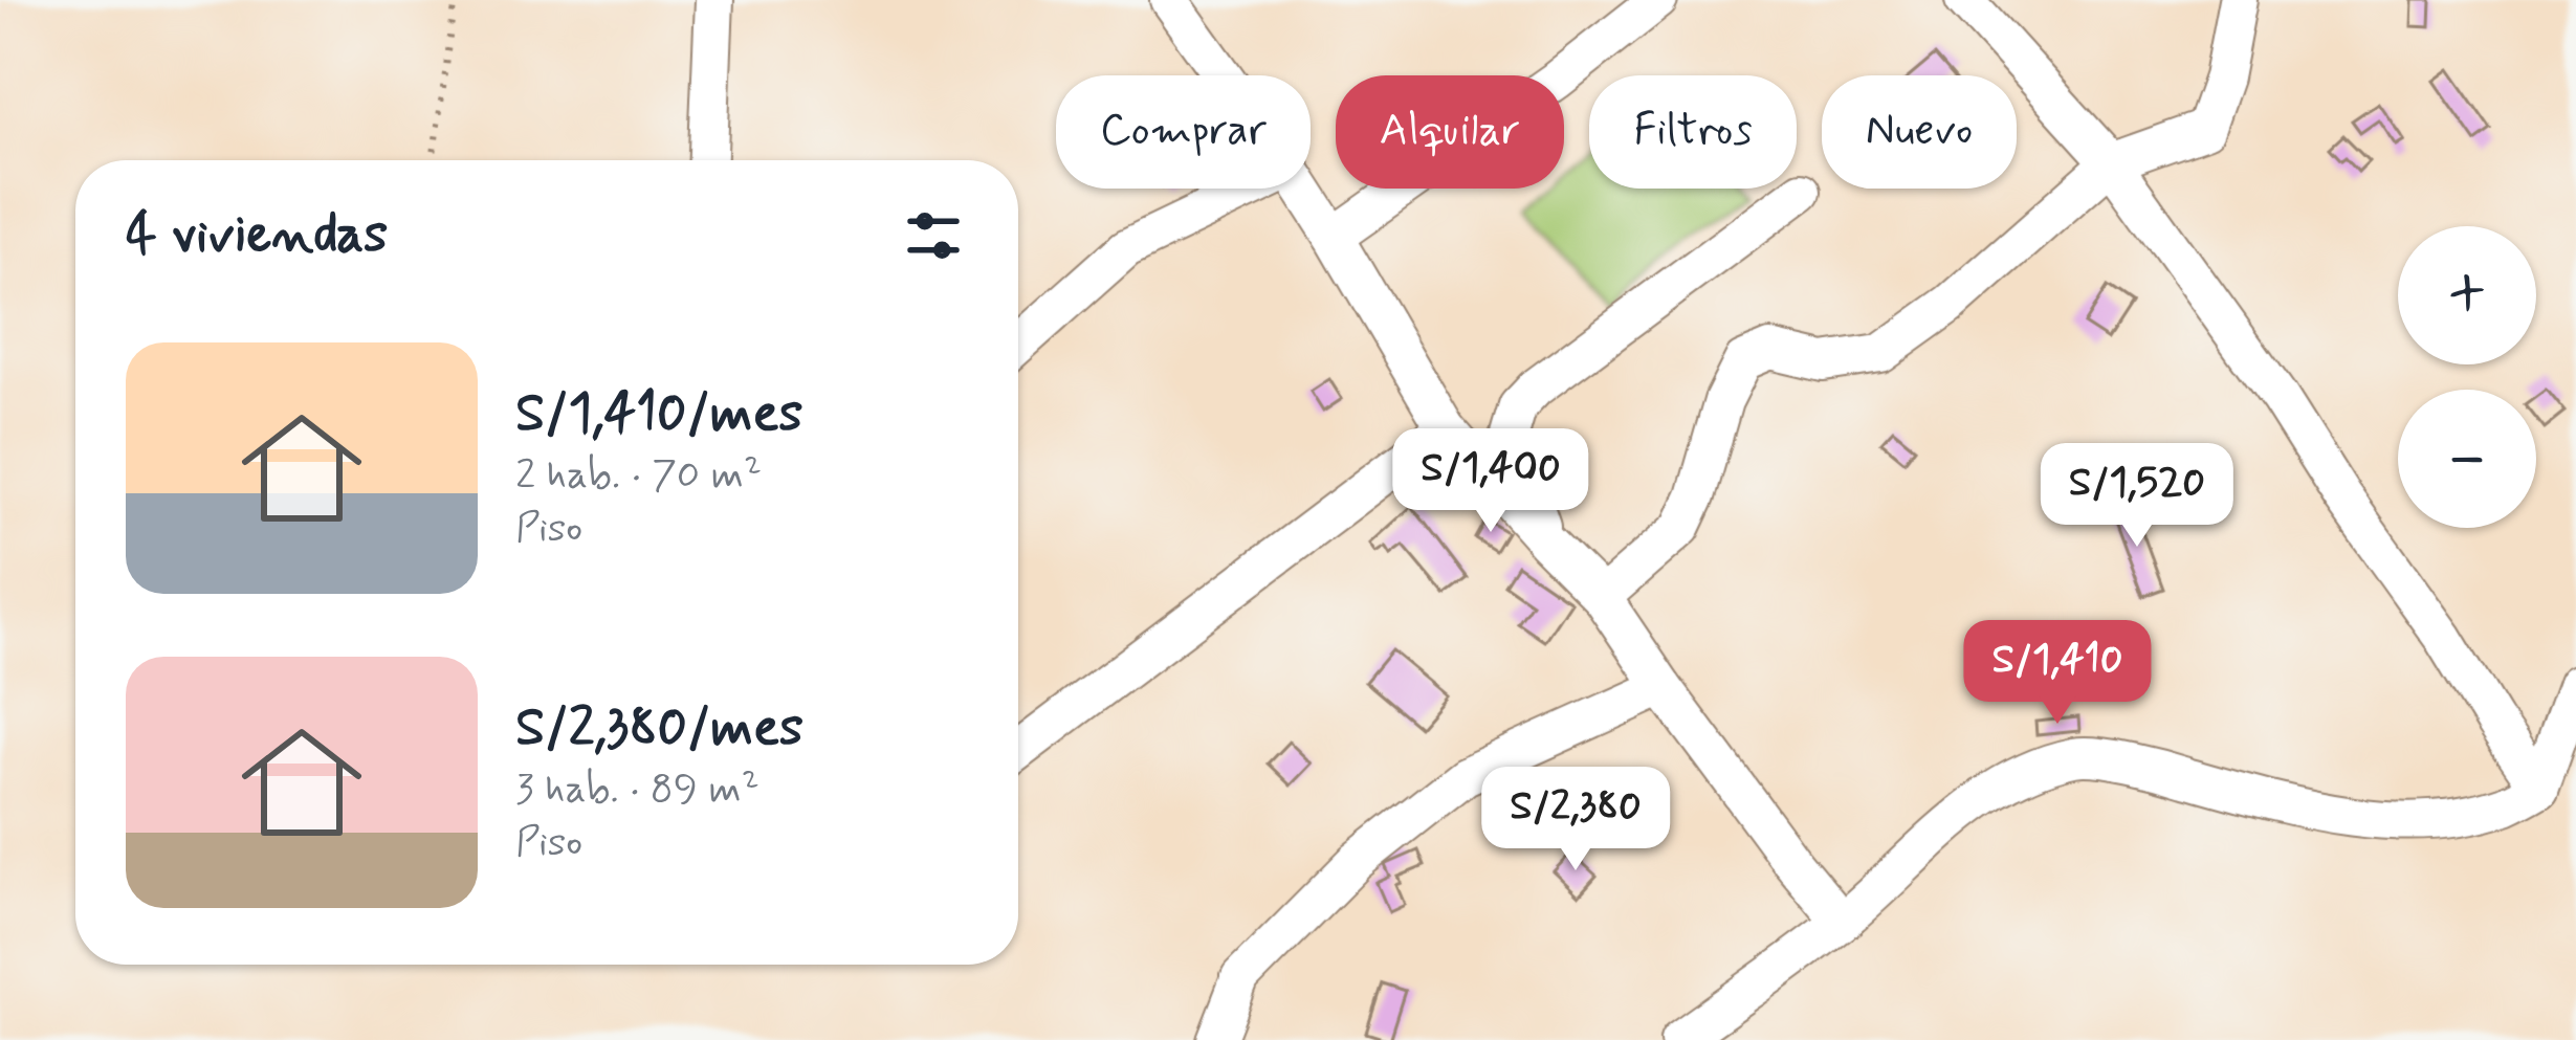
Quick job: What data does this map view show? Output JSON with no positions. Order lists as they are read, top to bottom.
{
  "page": {
    "chip": [
      "Comprar",
      "Alquilar",
      "Filtros",
      "Nuevo"
    ],
    "heading": "4 viviendas",
    "map_buttons": ["+", "−"],
    "list": [
      {
        "name": "S/1,410/mes",
        "note": "2 hab. · 70 m² · Piso"
      },
      {
        "name": "S/2,380/mes",
        "note": "3 hab. · 89 m² · Piso"
      }
    ],
    "price": [
      "S/1,400",
      "S/1,520",
      "S/1,410",
      "S/2,380"
    ]
  }
}
